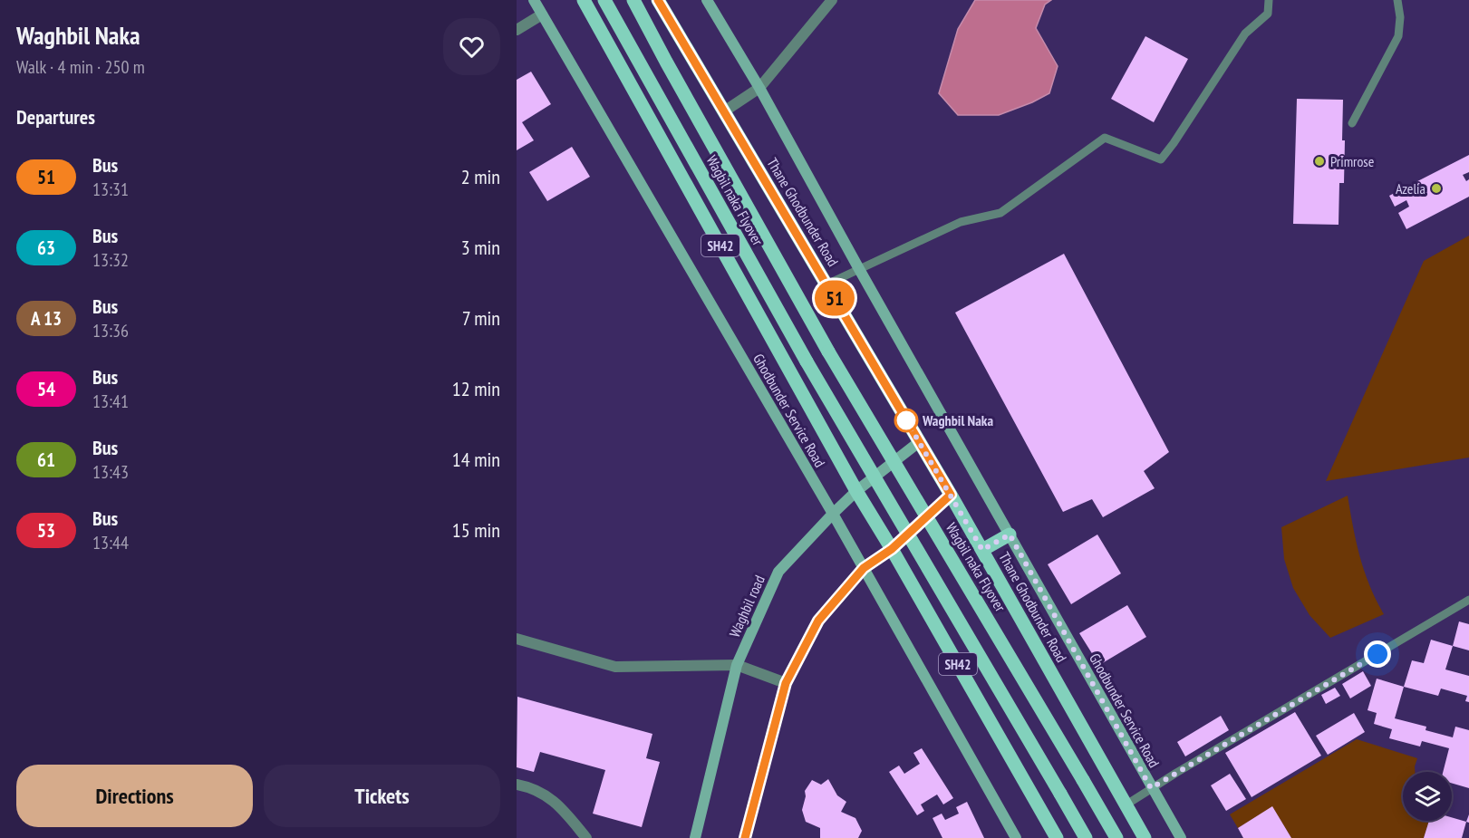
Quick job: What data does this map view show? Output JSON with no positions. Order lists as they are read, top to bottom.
{
  "streets": {
    "main road": ["Wagbil naka Flyover", "Thane Ghodbunder Road", "SH42"],
    "street": ["Ghodbunder Service Road", "Waghbil road"]
  },
  "crossings": [
    ["Thane Ghodbunder Road", "Waghbil road"],
    ["SH42", "Waghbil road"],
    ["Ghodbunder Service Road", "Waghbil road"]
  ],
  "places": ["Primrose", "Azelia", "Waghbil Naka"],
  "lines": ["bus line 51"],
  "page": {
    "heading": [
      ["Waghbil Naka", "Walk · 4 min · 250 m"],
      "Departures"
    ],
    "on_map": "51",
    "list": [
      {
        "mark": "51",
        "name": "Bus",
        "note": "13:31",
        "value": "2 min"
      },
      {
        "mark": "63",
        "name": "Bus",
        "note": "13:32",
        "value": "3 min"
      },
      {
        "mark": "A 13",
        "name": "Bus",
        "note": "13:36",
        "value": "7 min"
      },
      {
        "mark": "54",
        "name": "Bus",
        "note": "13:41",
        "value": "12 min"
      },
      {
        "mark": "61",
        "name": "Bus",
        "note": "13:43",
        "value": "14 min"
      },
      {
        "mark": "53",
        "name": "Bus",
        "note": "13:44",
        "value": "15 min"
      }
    ],
    "buttons": ["Directions", "Tickets"]
  }
}
